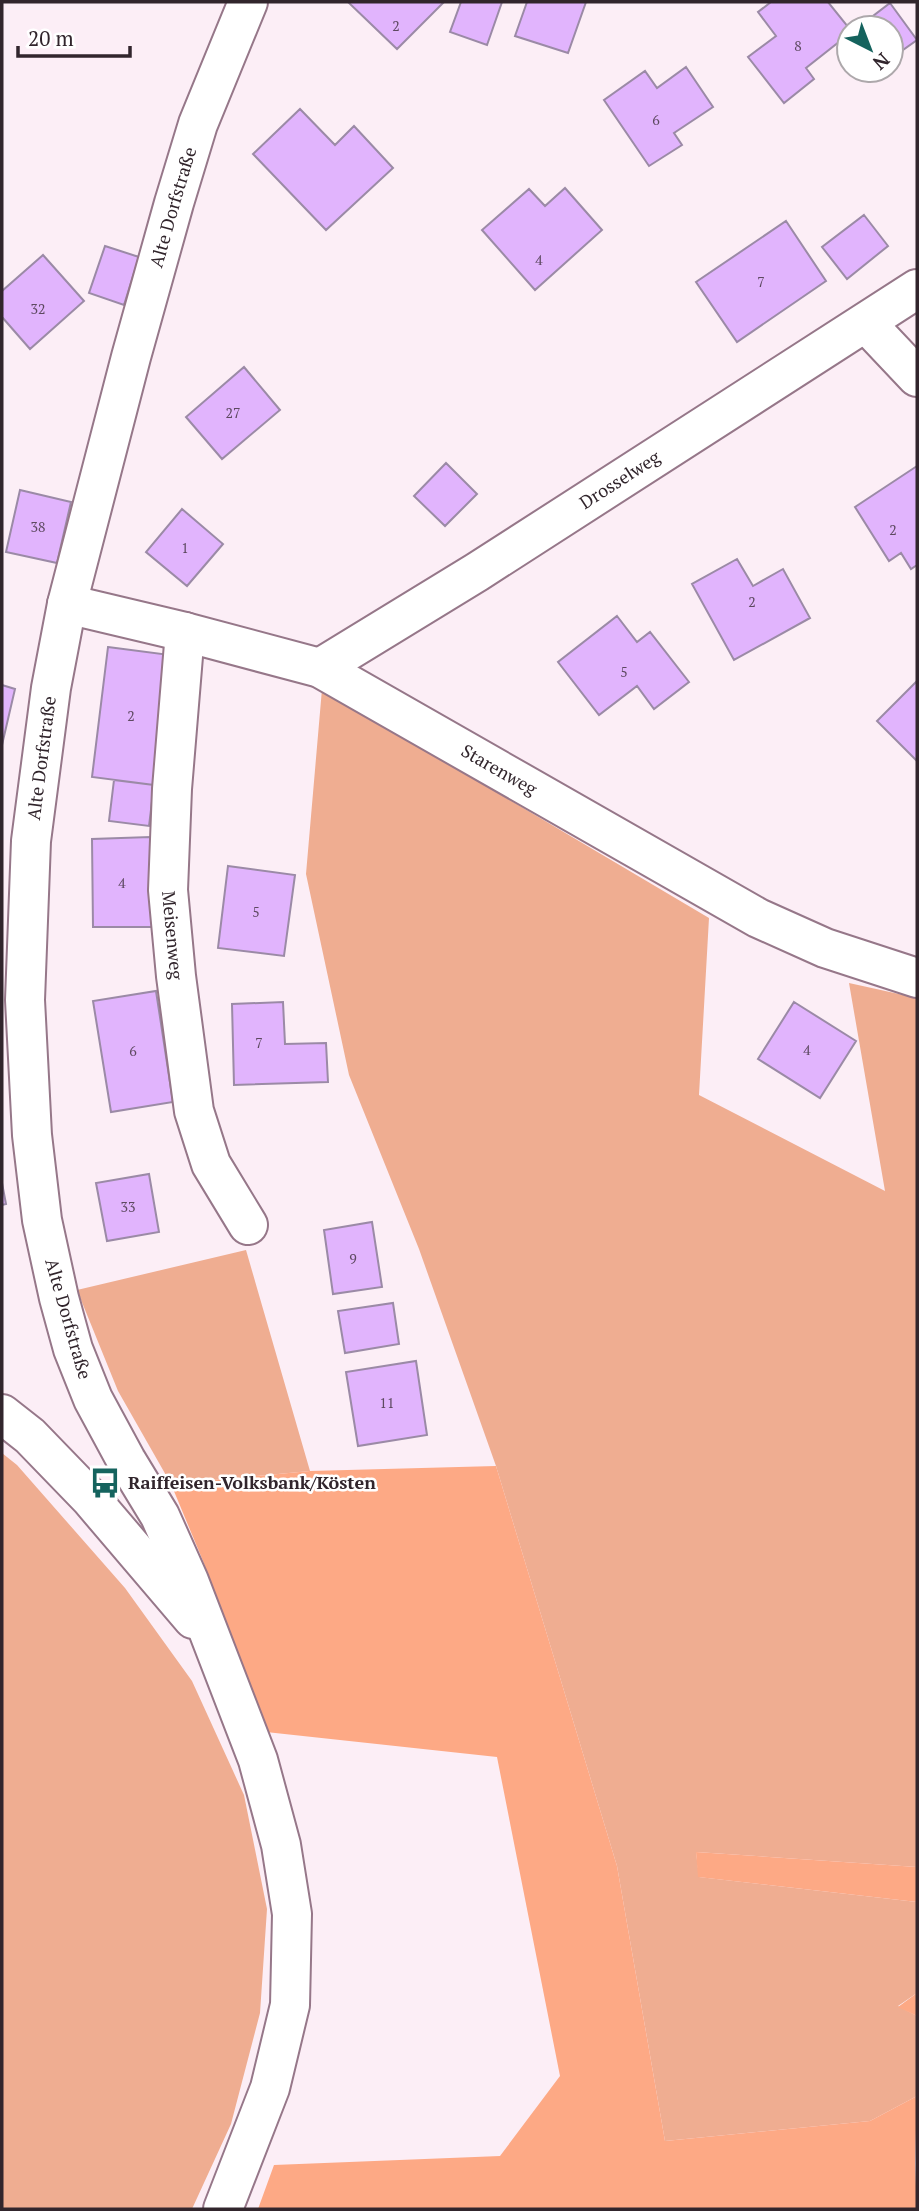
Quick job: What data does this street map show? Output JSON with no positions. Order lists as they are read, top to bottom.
{
  "streets": {
    "street": [
      "Alte Dorfstraße",
      "Drosselweg",
      "Starenweg",
      "Meisenweg"
    ]
  },
  "crossings": [
    ["Alte Dorfstraße", "Starenweg"],
    ["Drosselweg", "Starenweg"],
    ["Starenweg", "Meisenweg"]
  ],
  "places": {
    "bus stop": ["Raiffeisen-Volksbank/Kösten"]
  },
  "house_numbers": [
    "2",
    "8",
    "6",
    "4",
    "7",
    "32",
    "27",
    "38",
    "2",
    "1",
    "2",
    "5",
    "2",
    "4",
    "5",
    "7",
    "4",
    "6",
    "33",
    "9",
    "11"
  ],
  "scale_bar": "20 m",
  "north": "bottom right"
}
